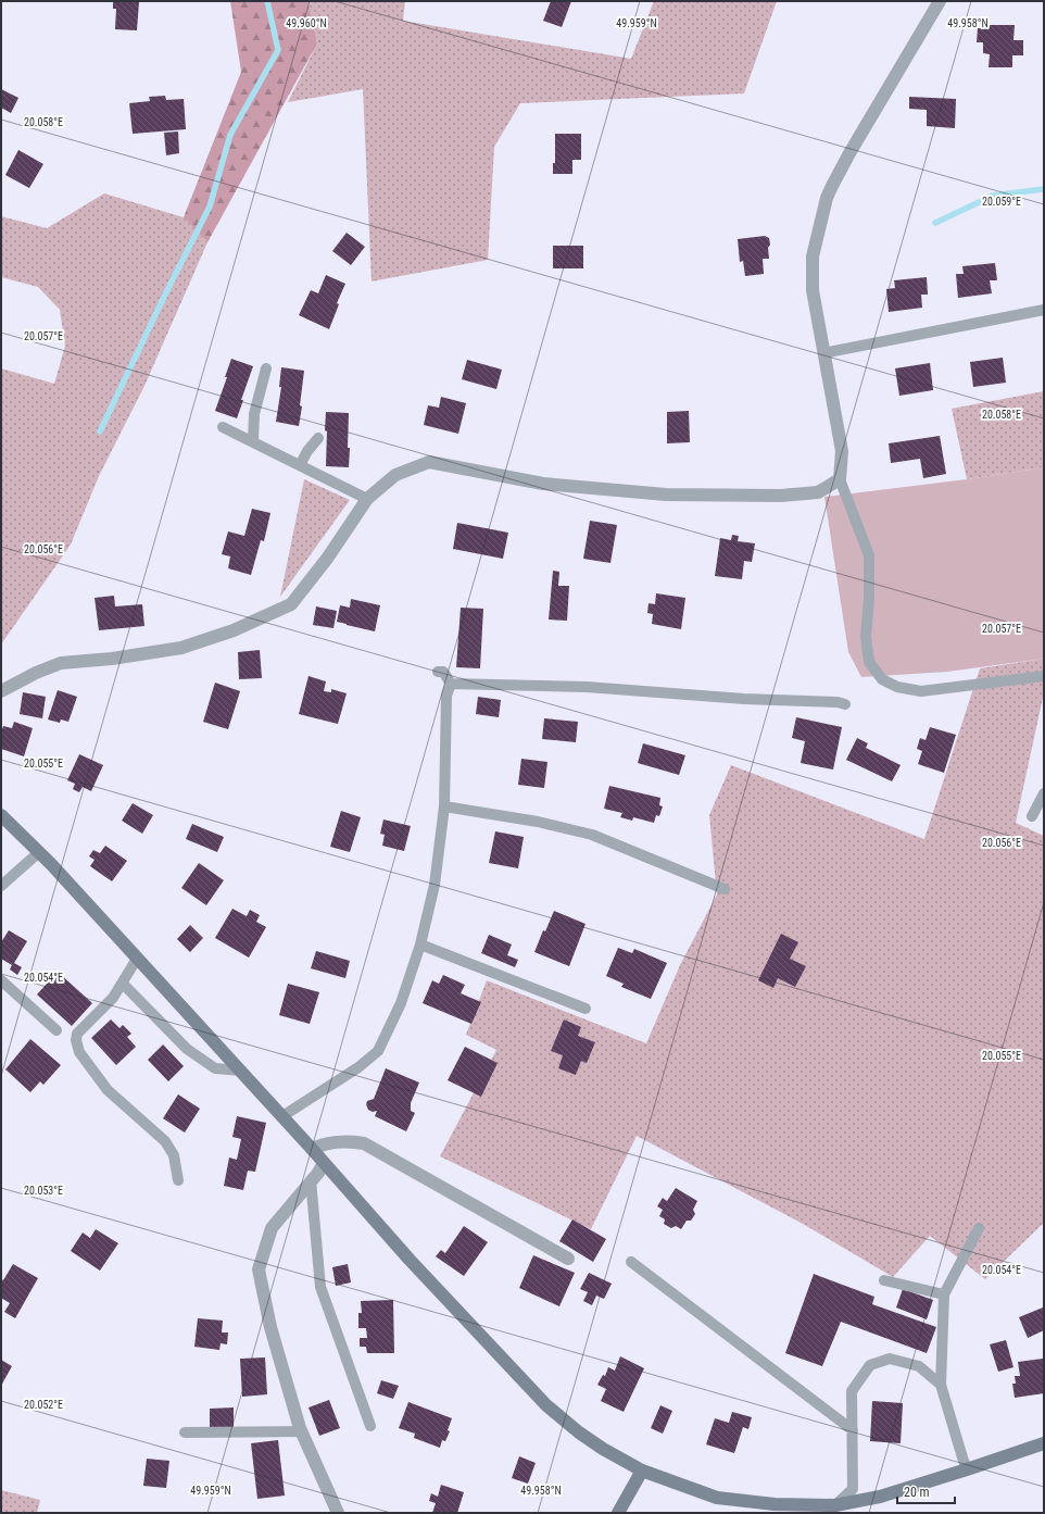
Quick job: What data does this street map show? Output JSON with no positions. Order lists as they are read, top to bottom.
{
  "scale_bar": "20 m",
  "coordinates": [
    "49.960°N",
    "49.959°N",
    "49.958°N",
    "20.058°E",
    "20.059°E",
    "20.057°E",
    "20.056°E",
    "20.055°E",
    "20.054°E",
    "20.053°E",
    "20.052°E"
  ]
}
